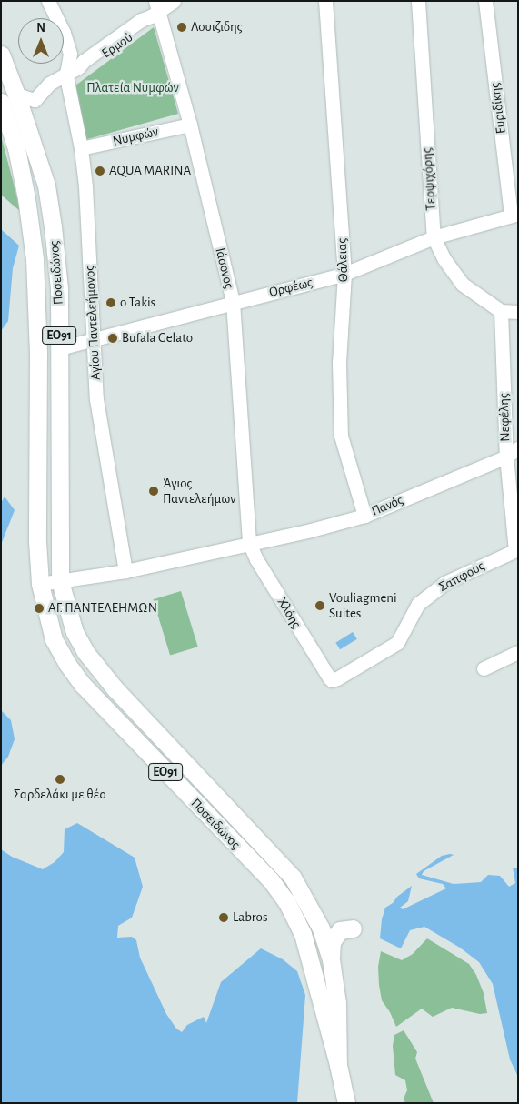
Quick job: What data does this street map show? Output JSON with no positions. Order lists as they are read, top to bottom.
{
  "streets": {
    "main road": ["Ποσειδώνος", "ΕΟ91"],
    "street": [
      "Ερμού",
      "Ευριδίκης",
      "Νυμφών",
      "Τερψιχόρης",
      "Θάλειας",
      "Ιάσονος",
      "Ορφέως",
      "Αγίου Παντελεήμονος",
      "Νεφέλης",
      "Πανός",
      "Σαπφούς",
      "Χλόης"
    ]
  },
  "crossings": [
    ["Ερμού", "Ιάσονος"],
    ["Ερμού", "Ποσειδώνος"],
    ["Ερμού", "Αγίου Παντελεήμονος"],
    ["Ευριδίκης", "Ορφέως"],
    ["Νυμφών", "Ιάσονος"],
    ["Νυμφών", "Αγίου Παντελεήμονος"],
    ["Τερψιχόρης", "Ορφέως"],
    ["Τερψιχόρης", "Νεφέλης"],
    ["Θάλειας", "Ορφέως"],
    ["Θάλειας", "Πανός"],
    ["Ιάσονος", "Ορφέως"],
    ["Ιάσονος", "Πανός"],
    ["Ιάσονος", "Χλόης"],
    ["Ποσειδώνος", "Ορφέως"],
    ["Ορφέως", "Αγίου Παντελεήμονος"],
    ["Νεφέλης", "Πανός"],
    ["Νεφέλης", "Σαπφούς"],
    ["Πανός", "Χλόης"],
    ["Σαπφούς", "Χλόης"]
  ],
  "parks": ["Πλατεία Νυμφών"],
  "places": [
    "Λουιζιδης",
    "AQUA MARINA",
    "o Takis",
    "Bufala Gelato",
    "Άγιος Παντελεήμων",
    "Vouliagmeni Suites",
    "ΑΓ. ΠΑΝΤΕΛΕΗΜΩΝ",
    "Σαρδελάκι με θέα",
    "Labros"
  ],
  "north": "top"
}
